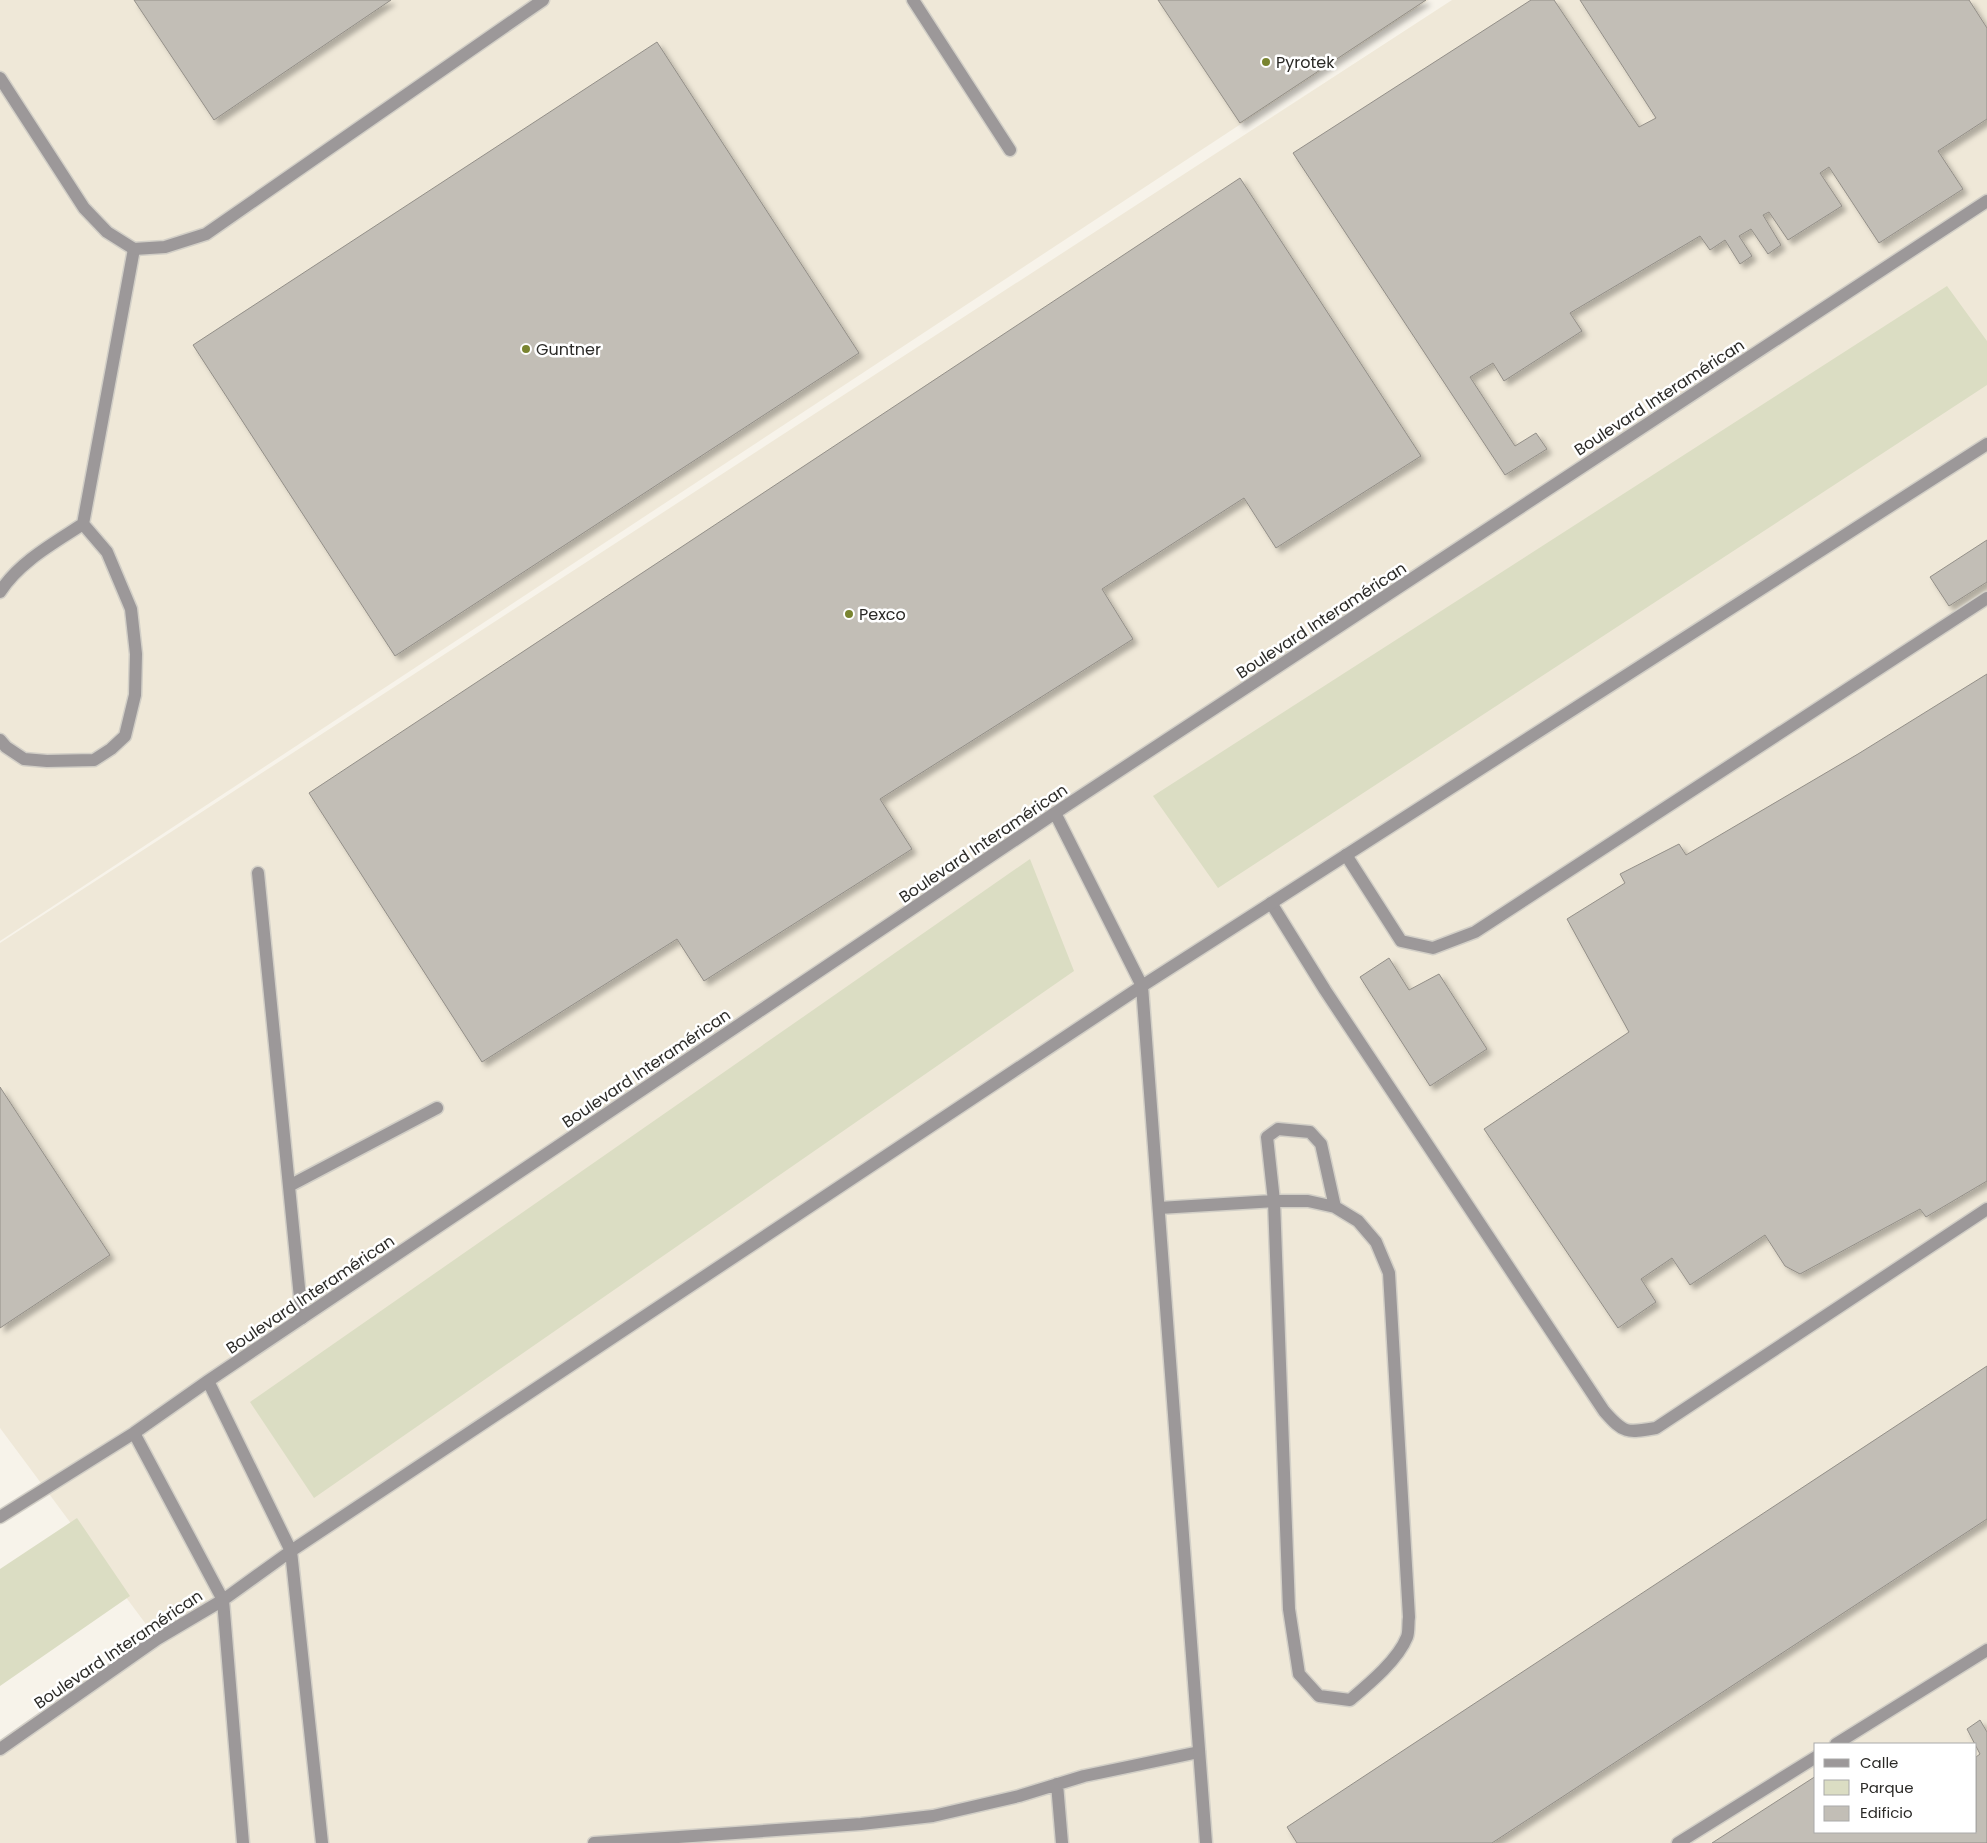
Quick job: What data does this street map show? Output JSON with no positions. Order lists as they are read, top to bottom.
{
  "streets": {
    "street": ["Boulevard Interamérican"]
  },
  "places": ["Pyrotek", "Guntner", "Pexco"],
  "legend": ["Calle", "Parque", "Edificio"]
}
